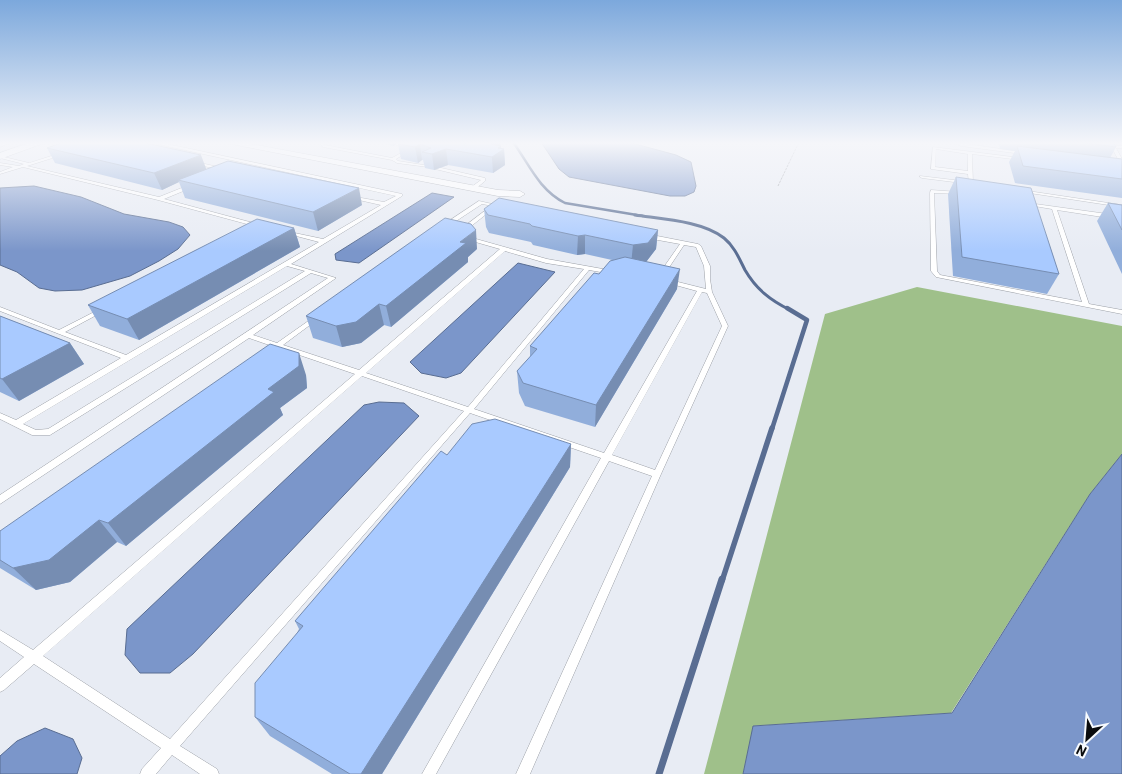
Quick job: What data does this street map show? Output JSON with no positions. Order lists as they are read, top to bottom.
{
  "north": "bottom left"
}
